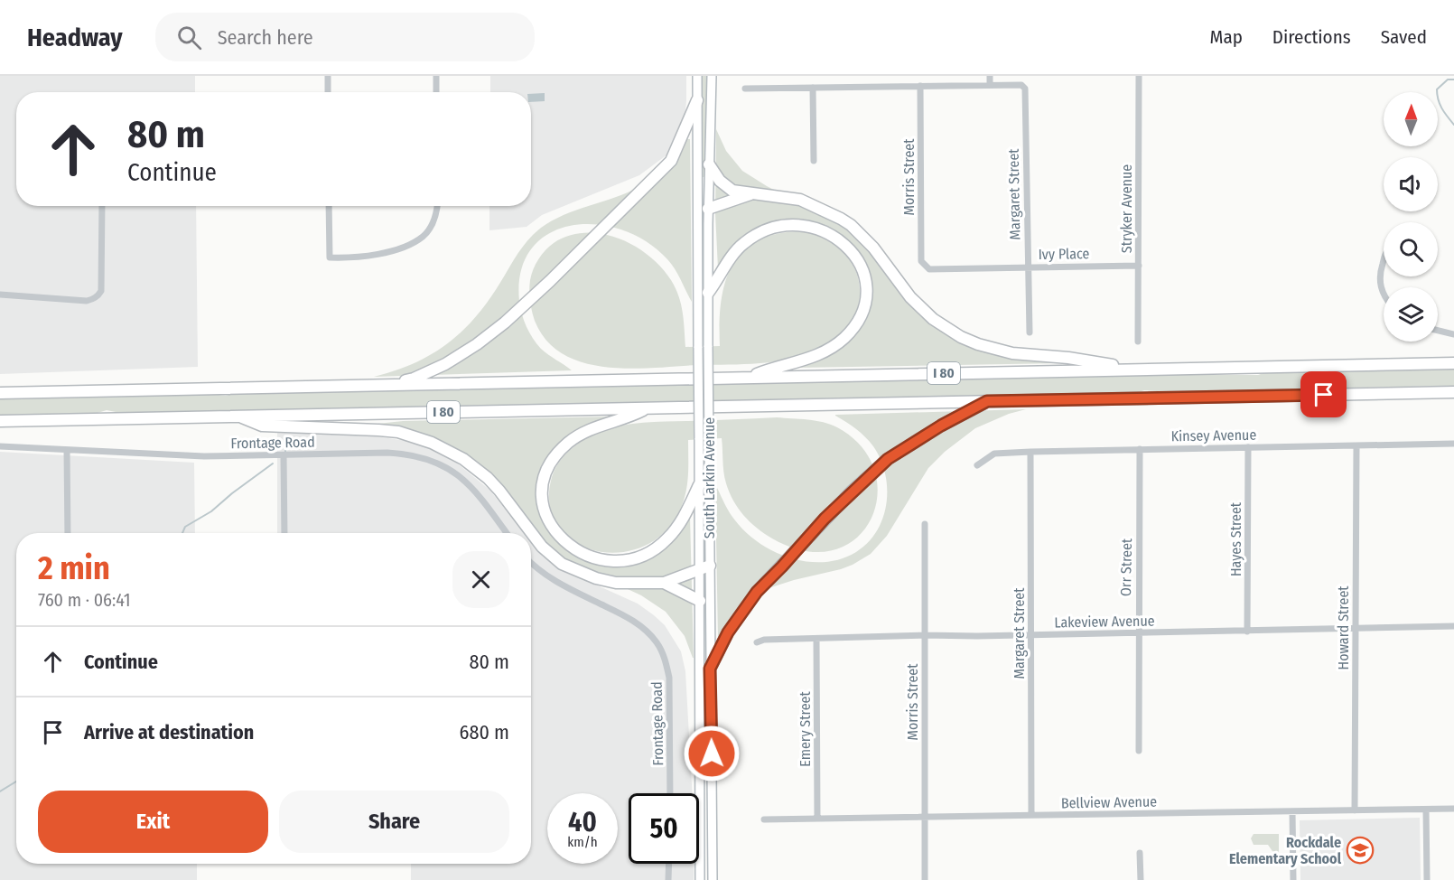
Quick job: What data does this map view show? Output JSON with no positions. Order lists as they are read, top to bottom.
{
  "streets": {
    "highway": ["I 80"],
    "main road": ["South Larkin Avenue"],
    "street": [
      "Morris Street",
      "Margaret Street",
      "Stryker Avenue",
      "Ivy Place",
      "Kinsey Avenue",
      "Frontage Road",
      "Hayes Street",
      "Orr Street",
      "Lakeview Avenue",
      "Howard Street",
      "Emery Street",
      "Bellview Avenue"
    ]
  },
  "crossings": [
    ["Morris Street", "Ivy Place"],
    ["Morris Street", "Lakeview Avenue"],
    ["Morris Street", "Bellview Avenue"],
    ["Margaret Street", "Ivy Place"],
    ["Margaret Street", "Kinsey Avenue"],
    ["Margaret Street", "Lakeview Avenue"],
    ["Margaret Street", "Bellview Avenue"],
    ["Stryker Avenue", "Ivy Place"],
    ["Kinsey Avenue", "Hayes Street"],
    ["Kinsey Avenue", "Orr Street"],
    ["Kinsey Avenue", "Howard Street"],
    ["Hayes Street", "Lakeview Avenue"],
    ["Orr Street", "Lakeview Avenue"],
    ["Lakeview Avenue", "Howard Street"],
    ["Lakeview Avenue", "Emery Street"],
    ["Howard Street", "Bellview Avenue"],
    ["Emery Street", "Bellview Avenue"]
  ],
  "places": {
    "school or university": ["Rockdale Elementary School"]
  },
  "north": "top",
  "page": {
    "header": "Headway",
    "search": "Search here",
    "nav": ["Map", "Directions", "Saved"],
    "turn": ["80 m", "Continue"],
    "heading": ["2 min", "760 m · 06:41"],
    "list": [
      {
        "name": "Continue",
        "value": "80 m"
      },
      {
        "name": "Arrive at destination",
        "value": "680 m"
      }
    ],
    "buttons": ["Exit", "Share"],
    "speed": "40 km/h",
    "limit": "50"
  }
}
